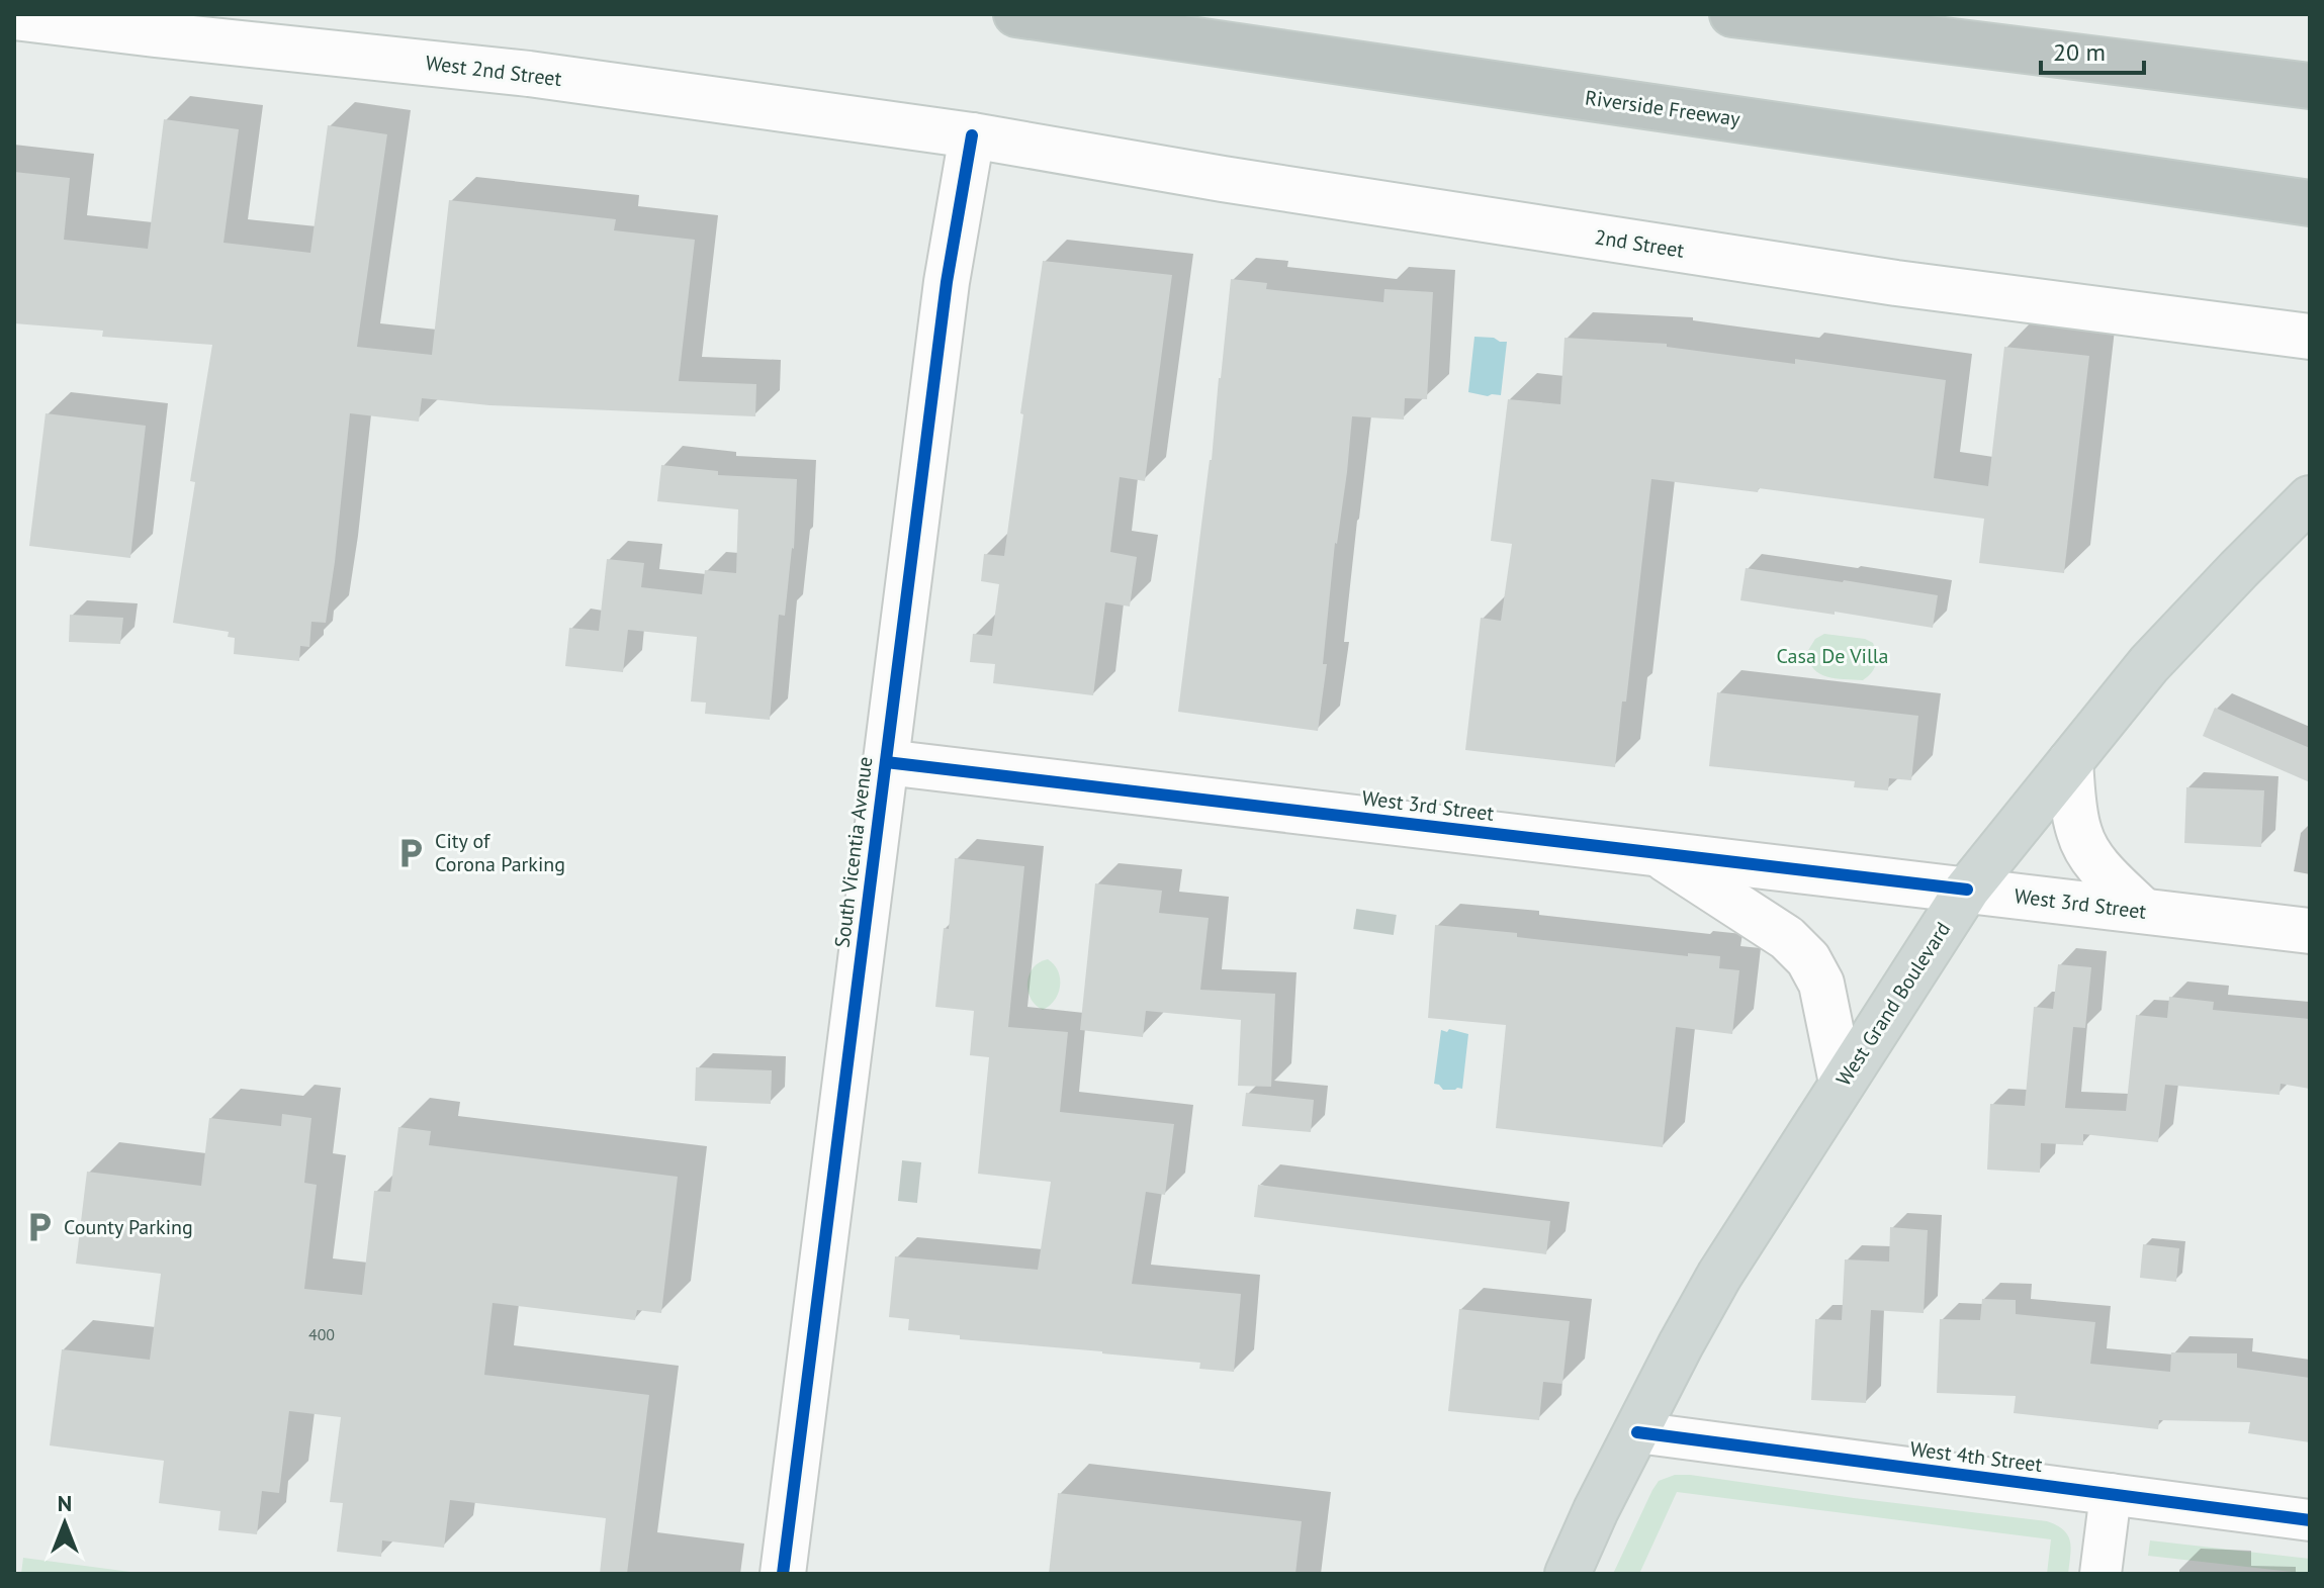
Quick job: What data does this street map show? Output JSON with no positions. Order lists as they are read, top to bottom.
{
  "streets": {
    "highway": ["Riverside Freeway"],
    "main road": ["West Grand Boulevard"],
    "street": [
      "West 2nd Street",
      "2nd Street",
      "West 3rd Street",
      "South Vicentia Avenue",
      "West 4th Street"
    ]
  },
  "crossings": [
    ["West 2nd Street", "2nd Street"],
    ["West 2nd Street", "South Vicentia Avenue"],
    ["2nd Street", "South Vicentia Avenue"],
    ["West 3rd Street", "South Vicentia Avenue"],
    ["West 3rd Street", "West Grand Boulevard"],
    ["West Grand Boulevard", "West 4th Street"]
  ],
  "parks": ["Casa De Villa"],
  "places": {
    "parking": ["City of Corona Parking", "County Parking"]
  },
  "house_numbers": ["400"],
  "scale_bar": "20 m",
  "north": "top"
}
